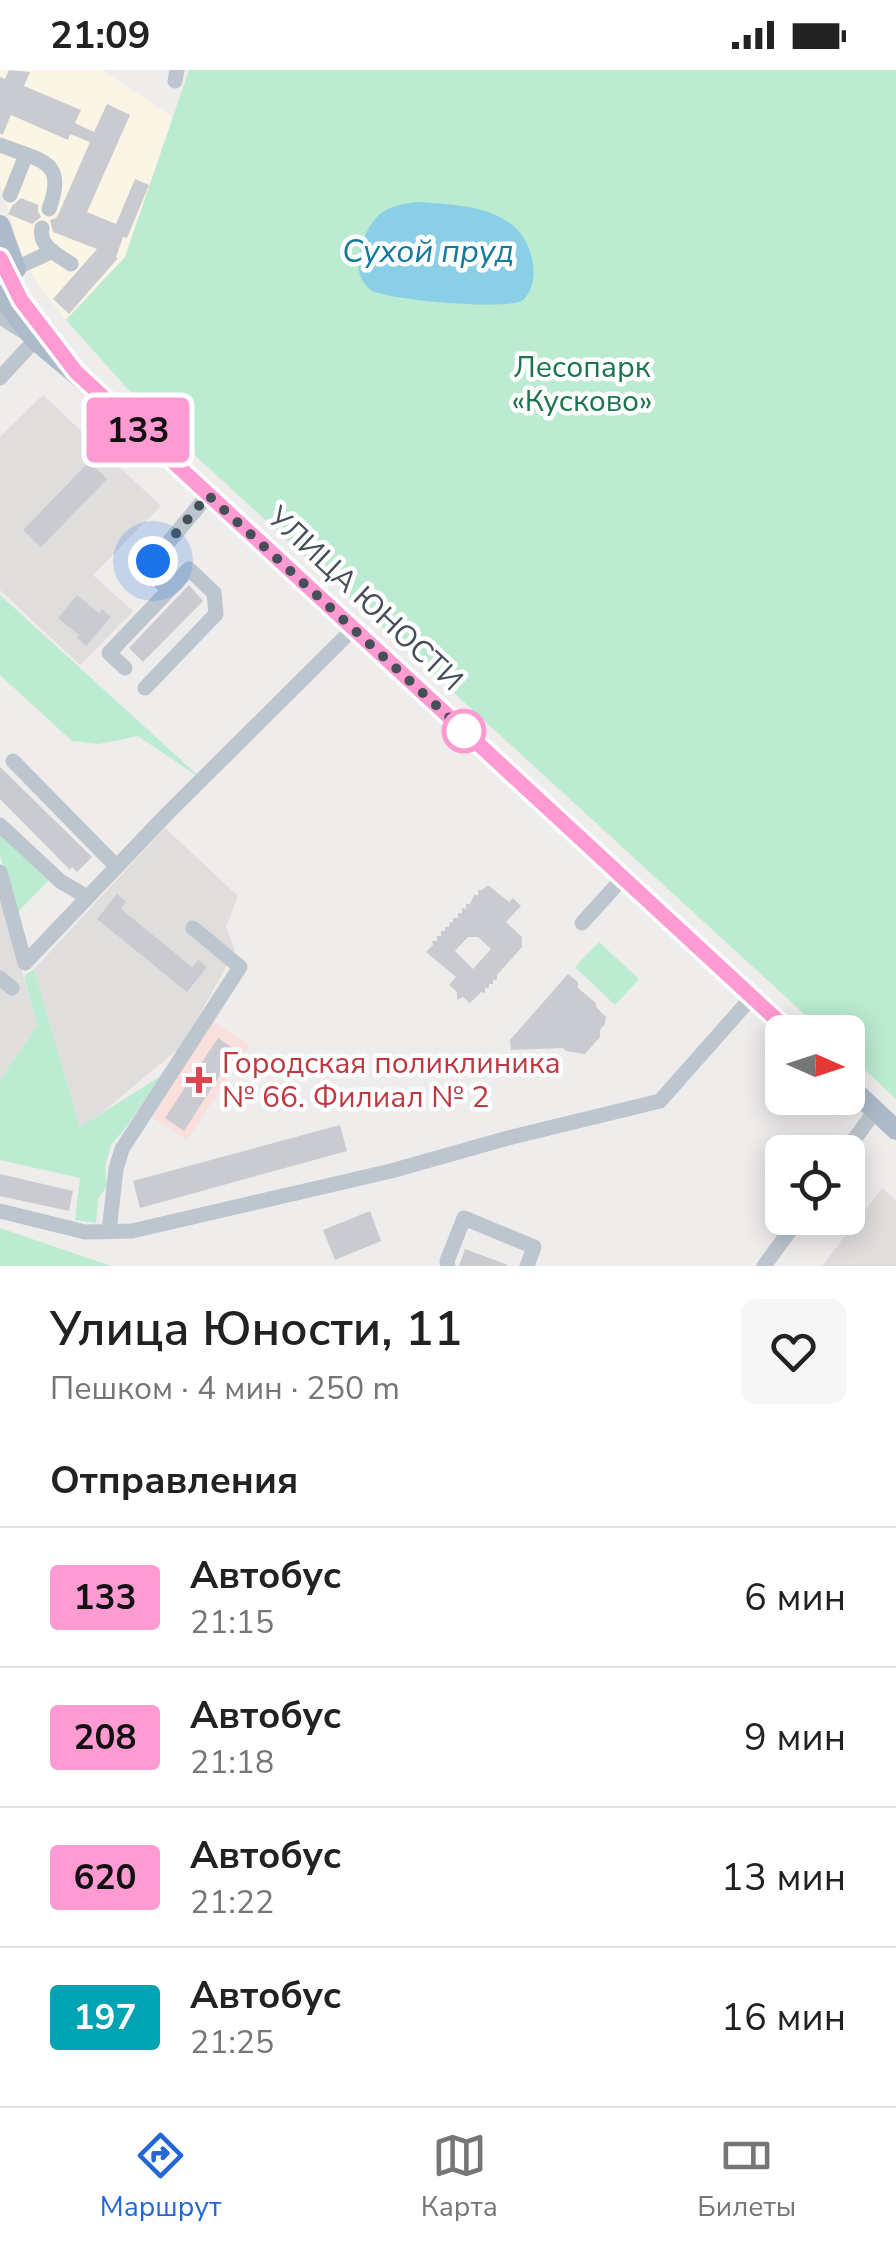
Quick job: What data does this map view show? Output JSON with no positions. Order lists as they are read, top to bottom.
{
  "streets": {
    "main road": ["УЛИЦА ЮНОСТИ"]
  },
  "water": ["Сухой пруд"],
  "parks": ["Лесопарк «Кусково»"],
  "places": {
    "health": ["Городская поликлиника № 66. Филиал № 2"]
  },
  "lines": ["bus line 133"],
  "north": "right",
  "page": {
    "status": "21:09",
    "on_map": "133",
    "heading": [
      ["Улица Юности, 11", "Пешком · 4 мин · 250 m"],
      "Отправления"
    ],
    "list": [
      {
        "mark": "133",
        "name": "Автобус",
        "note": "21:15",
        "value": "6 мин"
      },
      {
        "mark": "208",
        "name": "Автобус",
        "note": "21:18",
        "value": "9 мин"
      },
      {
        "mark": "620",
        "name": "Автобус",
        "note": "21:22",
        "value": "13 мин"
      },
      {
        "mark": "197",
        "name": "Автобус",
        "note": "21:25",
        "value": "16 мин"
      }
    ],
    "tabs": ["Маршрут", "Карта", "Билеты"]
  }
}
